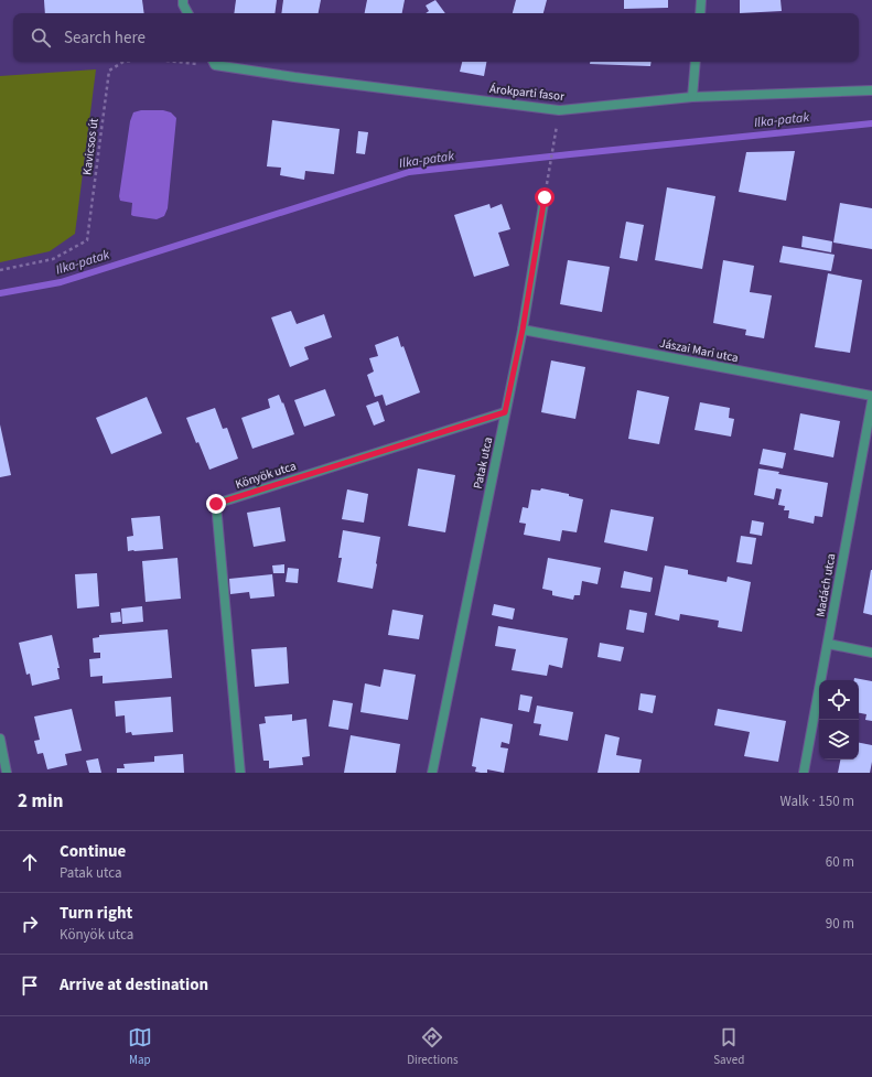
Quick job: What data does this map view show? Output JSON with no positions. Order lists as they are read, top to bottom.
{
  "streets": {
    "street": [
      "Árokparti fasor",
      "Jászai Mari utca",
      "Patak utca",
      "Könyök utca",
      "Madách utca"
    ],
    "path": ["Kavicsos út"]
  },
  "crossings": [
    ["Jászai Mari utca", "Patak utca"],
    ["Patak utca", "Könyök utca"]
  ],
  "water": ["Ilka-patak"],
  "page": {
    "search": "Search here",
    "heading": ["2 min", "Walk · 150 m"],
    "list": [
      ["Continue", "Patak utca", "60 m"],
      ["Turn right", "Könyök utca", "90 m"],
      "Arrive at destination"
    ],
    "nav": ["Map", "Directions", "Saved"]
  }
}
